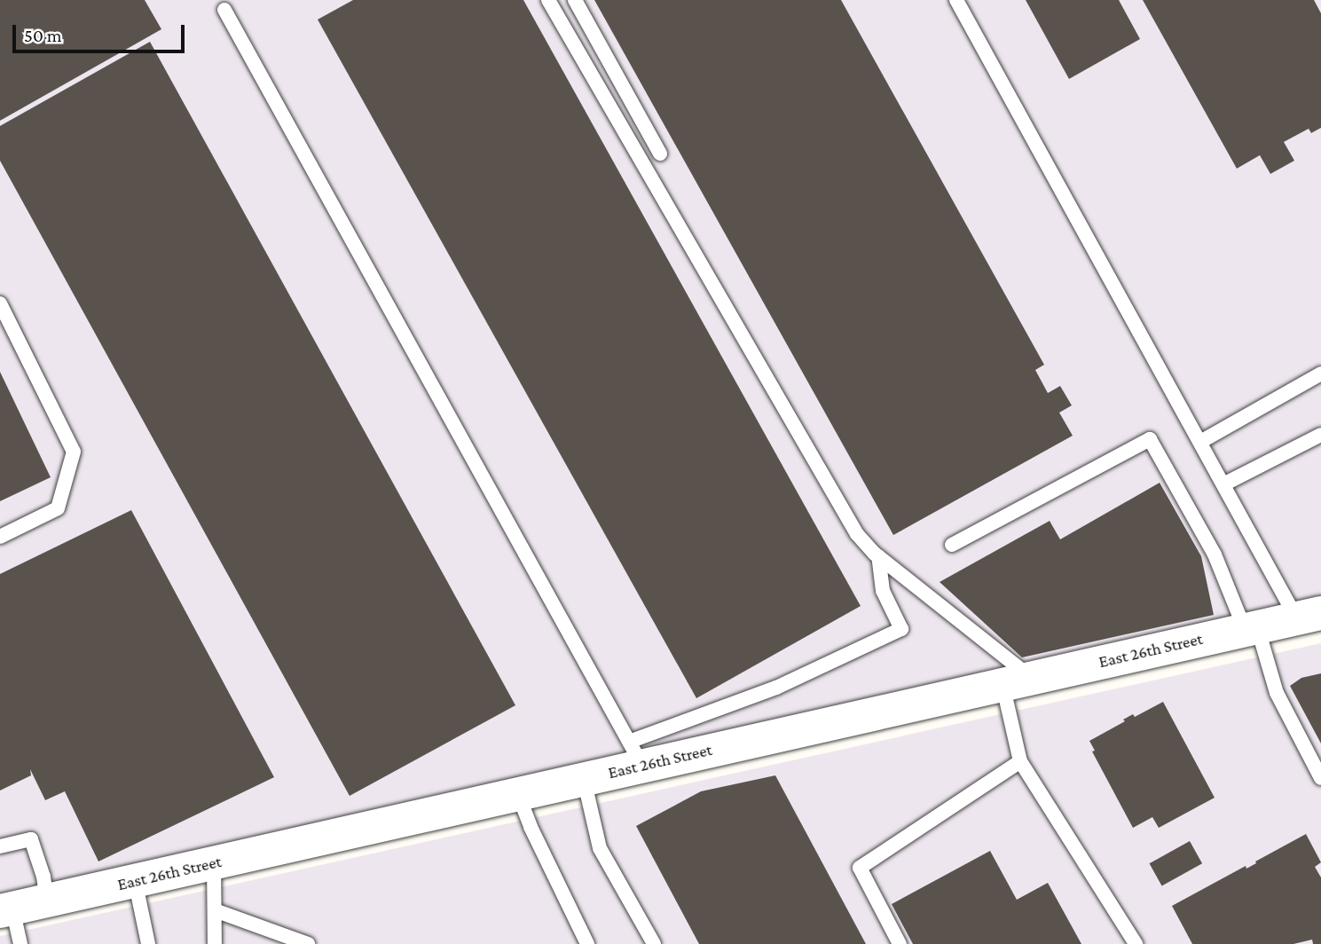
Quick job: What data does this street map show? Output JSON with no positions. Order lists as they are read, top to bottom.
{
  "streets": {
    "street": ["East 26th Street"]
  },
  "scale_bar": "50 m"
}
